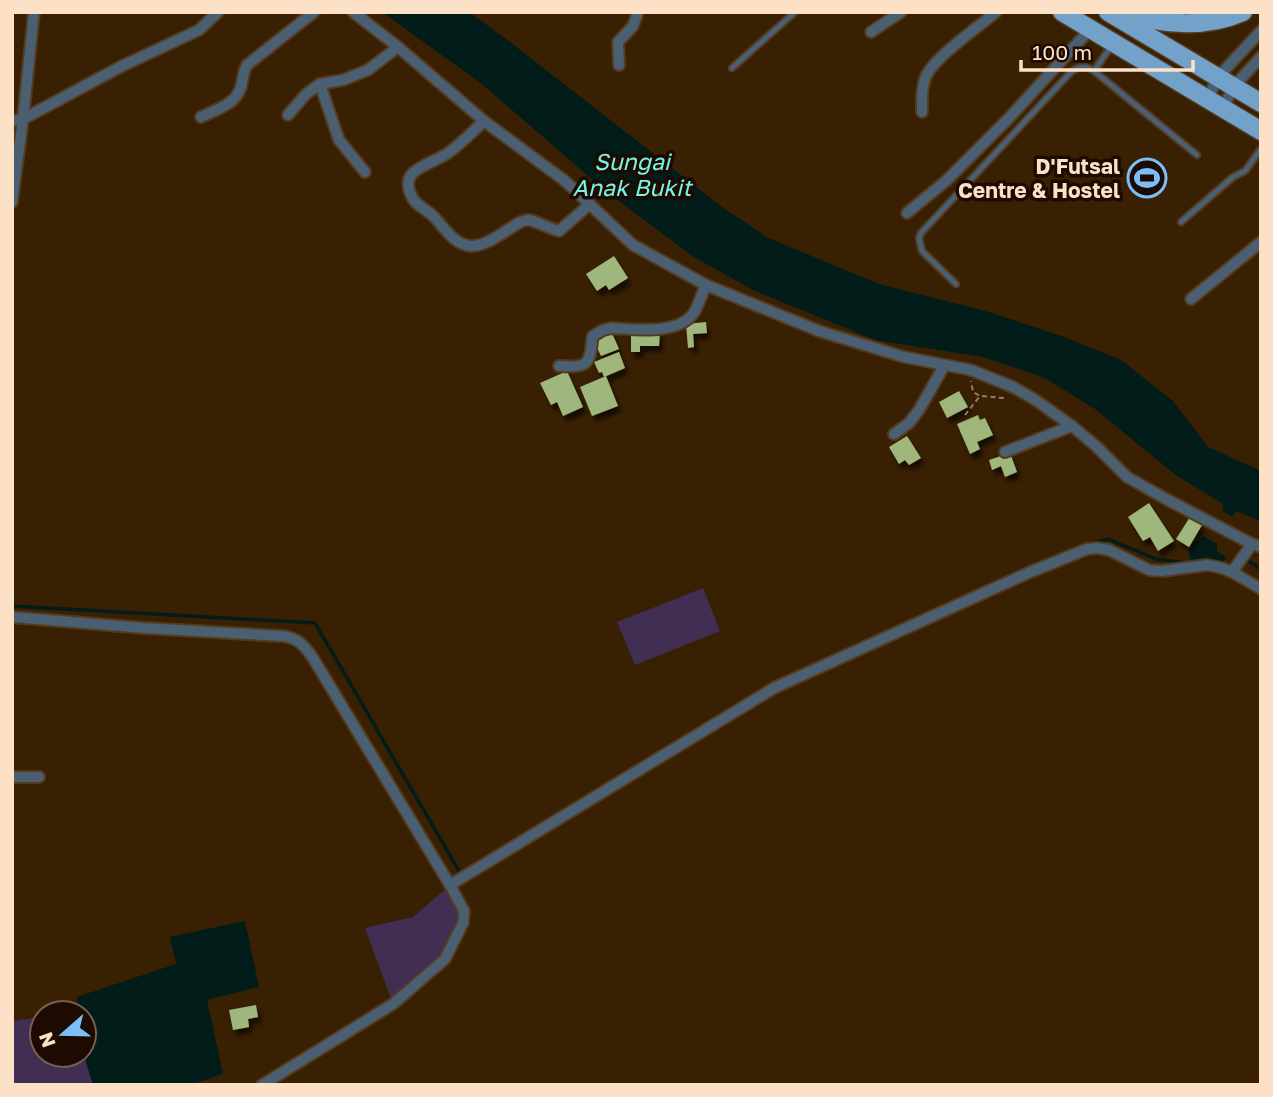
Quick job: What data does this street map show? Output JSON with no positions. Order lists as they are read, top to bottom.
{
  "water": ["Sungai Anak Bukit"],
  "places": {
    "sports": ["D'Futsal Centre & Hostel"]
  },
  "scale_bar": "100 m",
  "north": "left"
}
